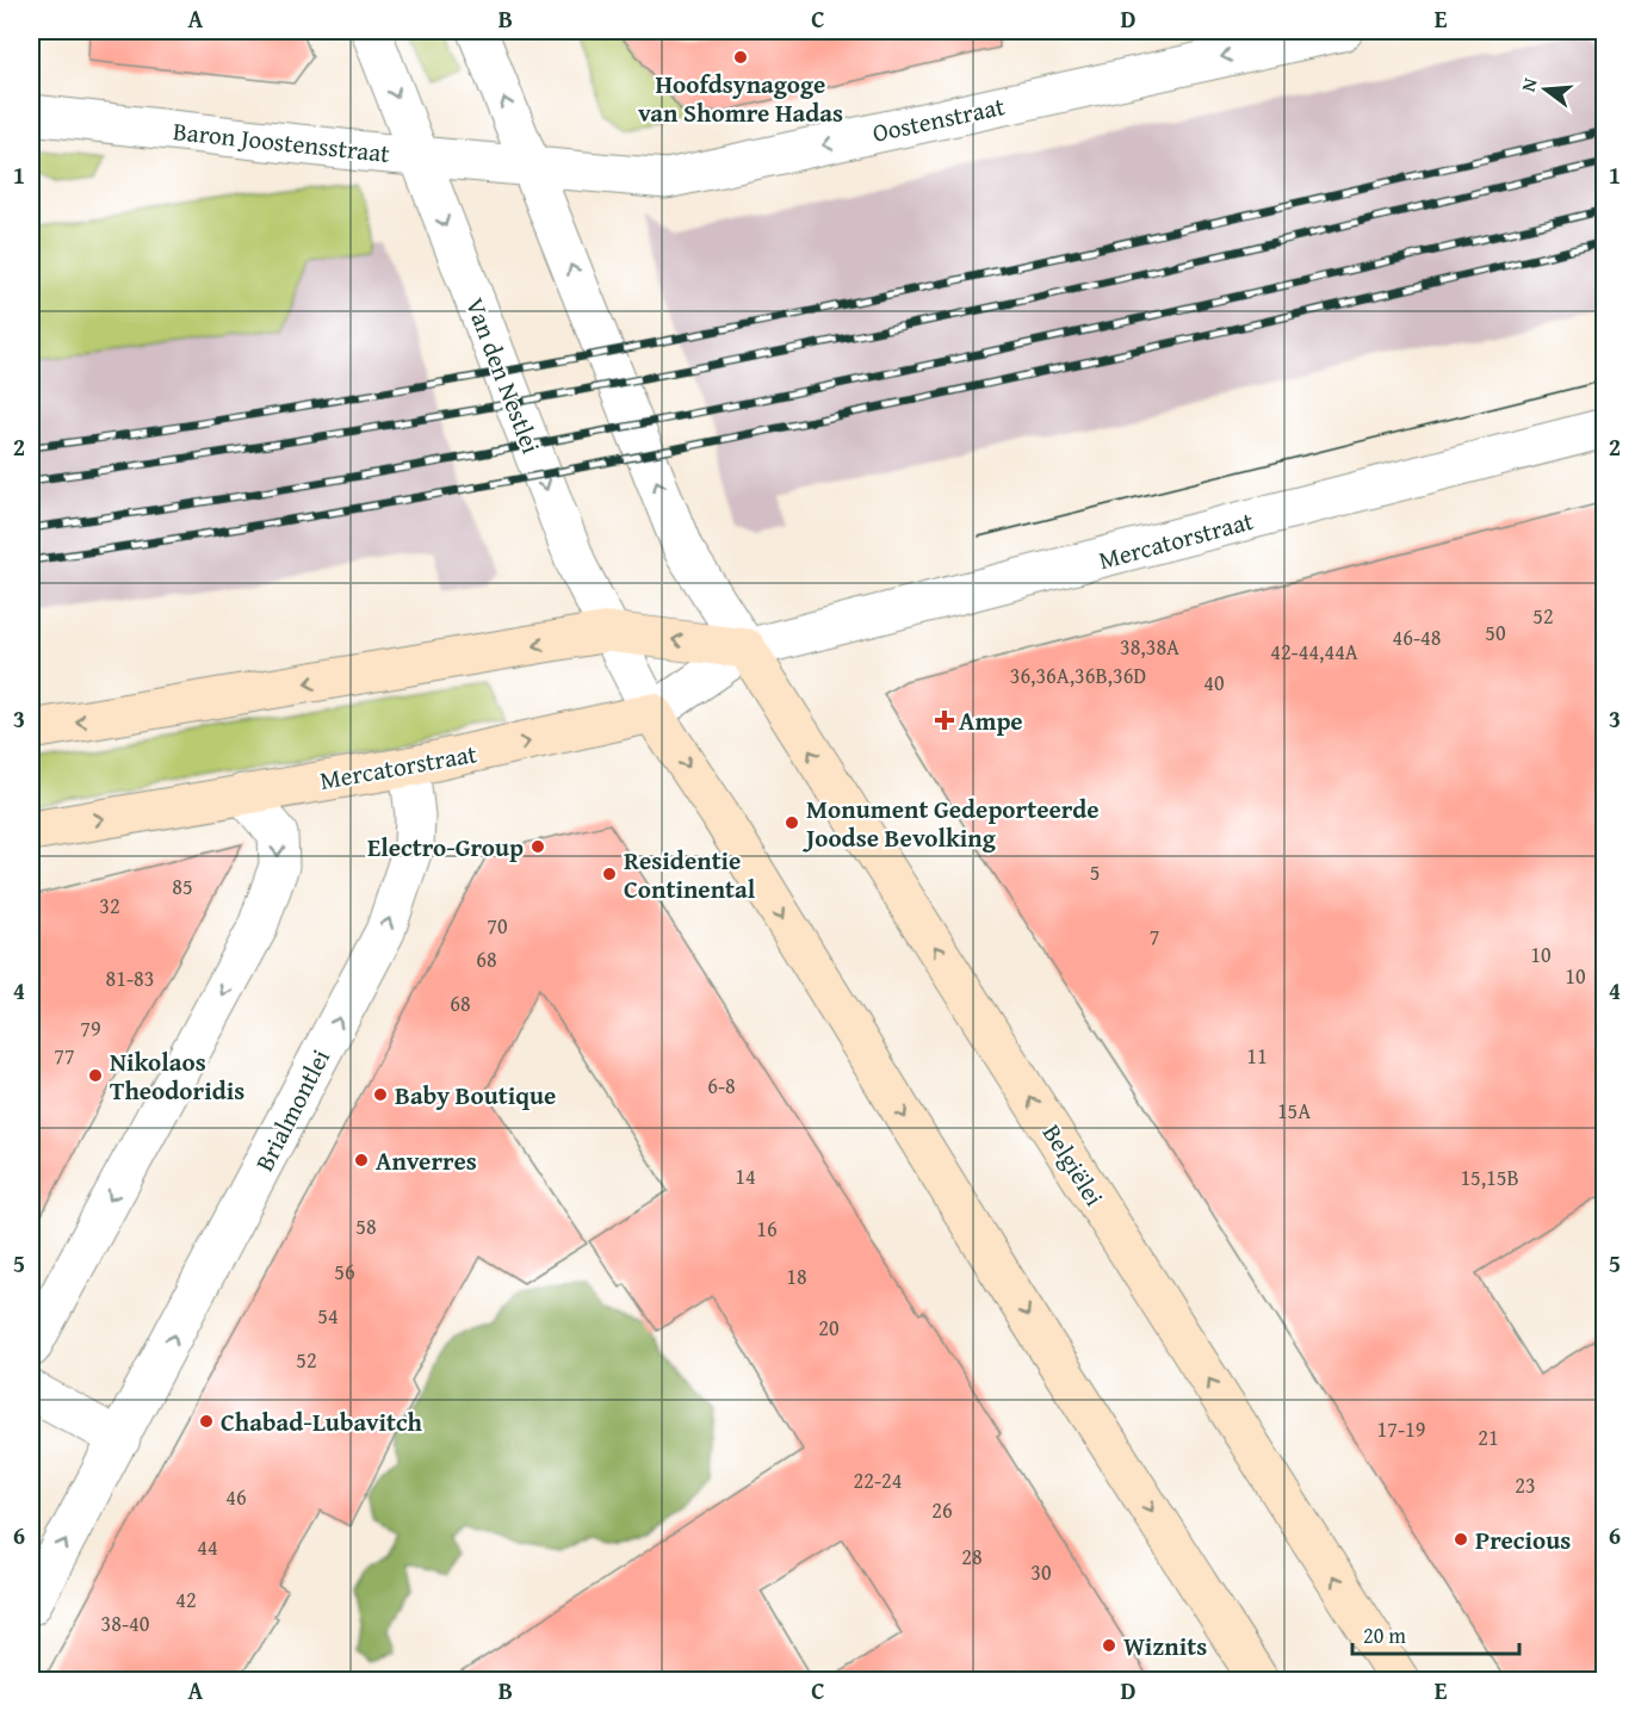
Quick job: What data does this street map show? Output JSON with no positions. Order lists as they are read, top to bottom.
{
  "streets": {
    "street": [
      "Oostenstraat",
      "Baron Joostensstraat",
      "Van den Nestlei",
      "Mercatorstraat",
      "Brialmontlei",
      "Belgiëlei"
    ]
  },
  "crossings": [
    ["Oostenstraat", "Baron Joostensstraat"],
    ["Baron Joostensstraat", "Van den Nestlei"],
    ["Van den Nestlei", "Mercatorstraat"],
    ["Mercatorstraat", "Brialmontlei"],
    ["Mercatorstraat", "Belgiëlei"]
  ],
  "one_way": ["Oostenstraat"],
  "places": {
    "other": [
      "Hoofdsynagoge van Shomre Hadas",
      "Monument Gedeporteerde Joodse Bevolking",
      "Electro-Group",
      "Residentie Continental",
      "Nikolaos Theodoridis",
      "Baby Boutique",
      "Anverres",
      "Chabad-Lubavitch",
      "Precious",
      "Wiznits"
    ],
    "health": ["Ampe"]
  },
  "house_numbers": [
    "52",
    "50",
    "46-48",
    "38,38A",
    "42-44,44A",
    "36,36A,36B,36D",
    "40",
    "5",
    "85",
    "32",
    "70",
    "7",
    "10",
    "68",
    "10",
    "81-83",
    "68",
    "79",
    "77",
    "11",
    "6-8",
    "15A",
    "14",
    "15,15B",
    "58",
    "16",
    "56",
    "18",
    "54",
    "20",
    "52",
    "17-19",
    "21",
    "22-24",
    "23",
    "46",
    "26",
    "44",
    "28",
    "30",
    "42",
    "38-40"
  ],
  "scale_bar": "20 m",
  "north": "left",
  "grid": {
    "columns": [
      "A",
      "B",
      "C",
      "D",
      "E"
    ],
    "rows": [
      "1",
      "2",
      "3",
      "4",
      "5",
      "6"
    ]
  }
}
